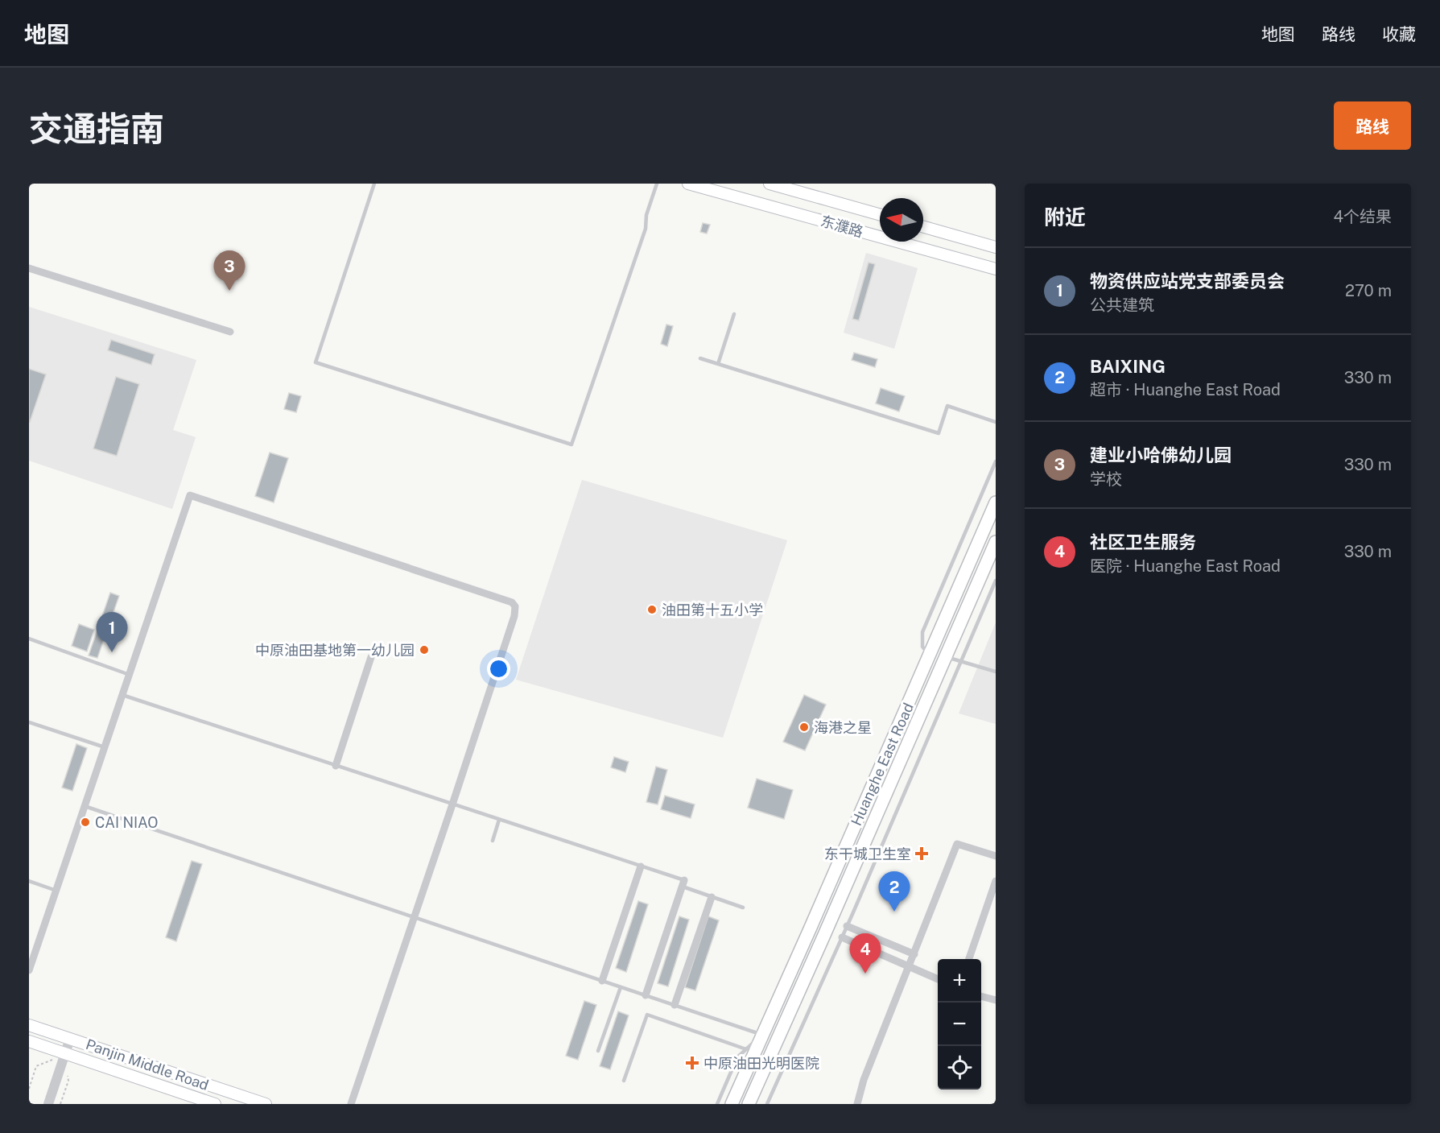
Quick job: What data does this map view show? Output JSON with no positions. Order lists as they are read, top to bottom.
{
  "streets": {
    "main road": ["东濮路", "Huanghe East Road", "Panjin Middle Road"]
  },
  "places": {
    "other": [
      "油田第十五小学",
      "中原油田基地第一幼儿园",
      "海港之星",
      "CAI NIAO"
    ],
    "health": ["东干城卫生室", "中原油田光明医院"]
  },
  "north": "left",
  "page": {
    "header": "地图",
    "nav": ["地图", "路线", "收藏"],
    "title": "交通指南",
    "buttons": "路线",
    "heading": ["附近", "4个结果"],
    "list": [
      {
        "mark": "1",
        "name": "物资供应站党支部委员会",
        "note": "公共建筑",
        "value": "270 m"
      },
      {
        "mark": "2",
        "name": "BAIXING",
        "note": "超市 · Huanghe East Road",
        "value": "330 m"
      },
      {
        "mark": "3",
        "name": "建业小哈佛幼儿园",
        "note": "学校",
        "value": "330 m"
      },
      {
        "mark": "4",
        "name": "社区卫生服务",
        "note": "医院 · Huanghe East Road",
        "value": "330 m"
      }
    ],
    "pins": [
      "3",
      "1",
      "2",
      "4"
    ],
    "map_buttons": ["+", "−"]
  }
}
